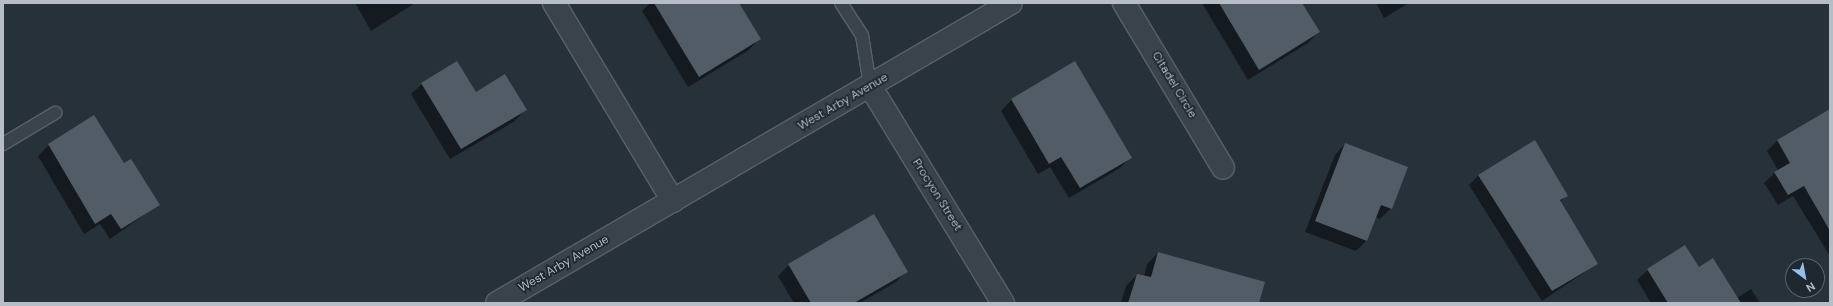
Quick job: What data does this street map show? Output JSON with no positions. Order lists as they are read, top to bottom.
{
  "streets": {
    "street": ["Citadel Circle", "West Arby Avenue", "Procyon Street"]
  },
  "crossings": [
    ["West Arby Avenue", "Procyon Street"]
  ],
  "north": "bottom right"
}
